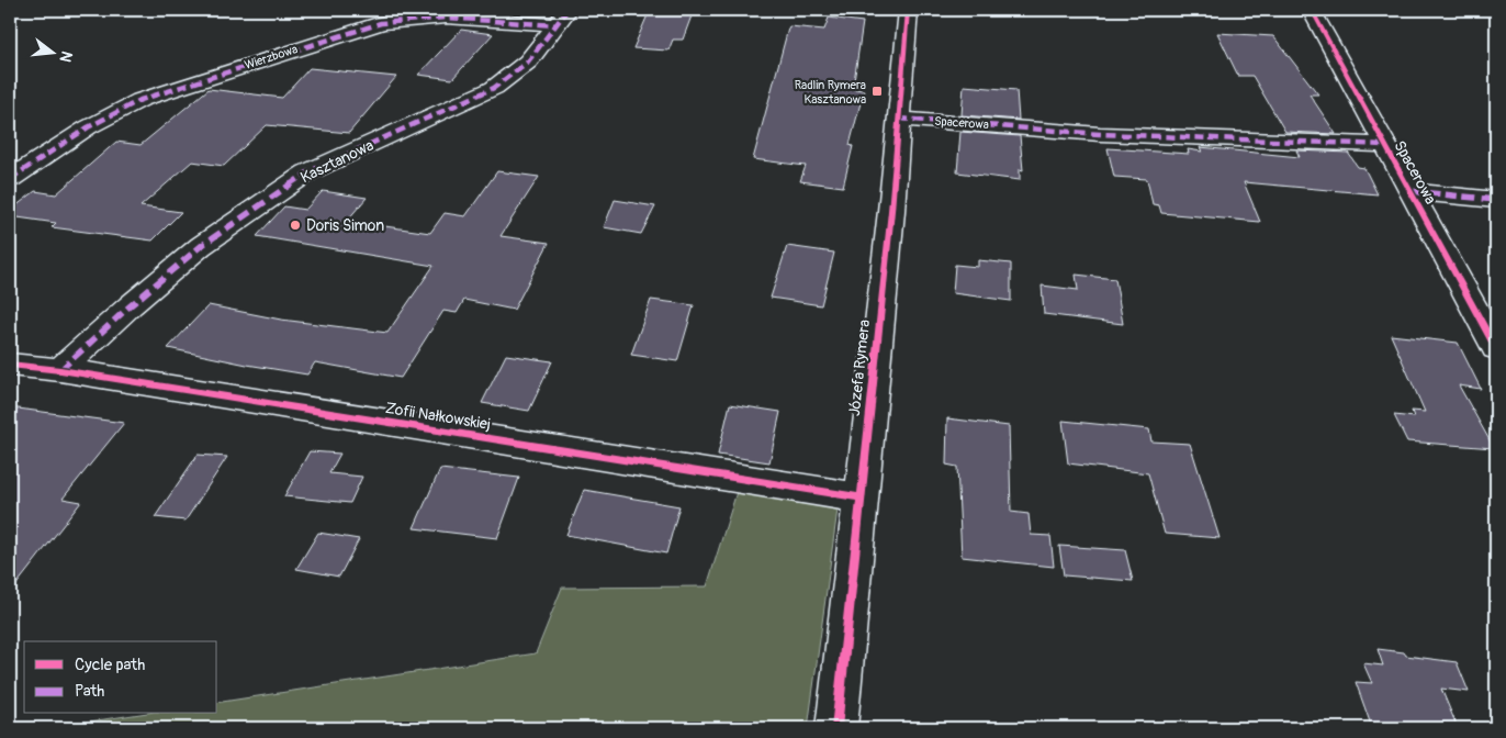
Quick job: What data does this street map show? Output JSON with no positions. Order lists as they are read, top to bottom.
{
  "streets": {
    "street": [
      "Wierzbowa",
      "Spacerowa",
      "Kasztanowa",
      "Józefa Rymera",
      "Zofii Nałkowskiej"
    ]
  },
  "crossings": [
    ["Wierzbowa", "Kasztanowa"],
    ["Spacerowa", "Józefa Rymera"],
    ["Kasztanowa", "Zofii Nałkowskiej"],
    ["Józefa Rymera", "Zofii Nałkowskiej"]
  ],
  "places": {
    "transit": ["Radlin Rymera Kasztanowa"],
    "other": ["Doris Simon"]
  },
  "legend": ["Cycle path", "Path"],
  "north": "right"
}
